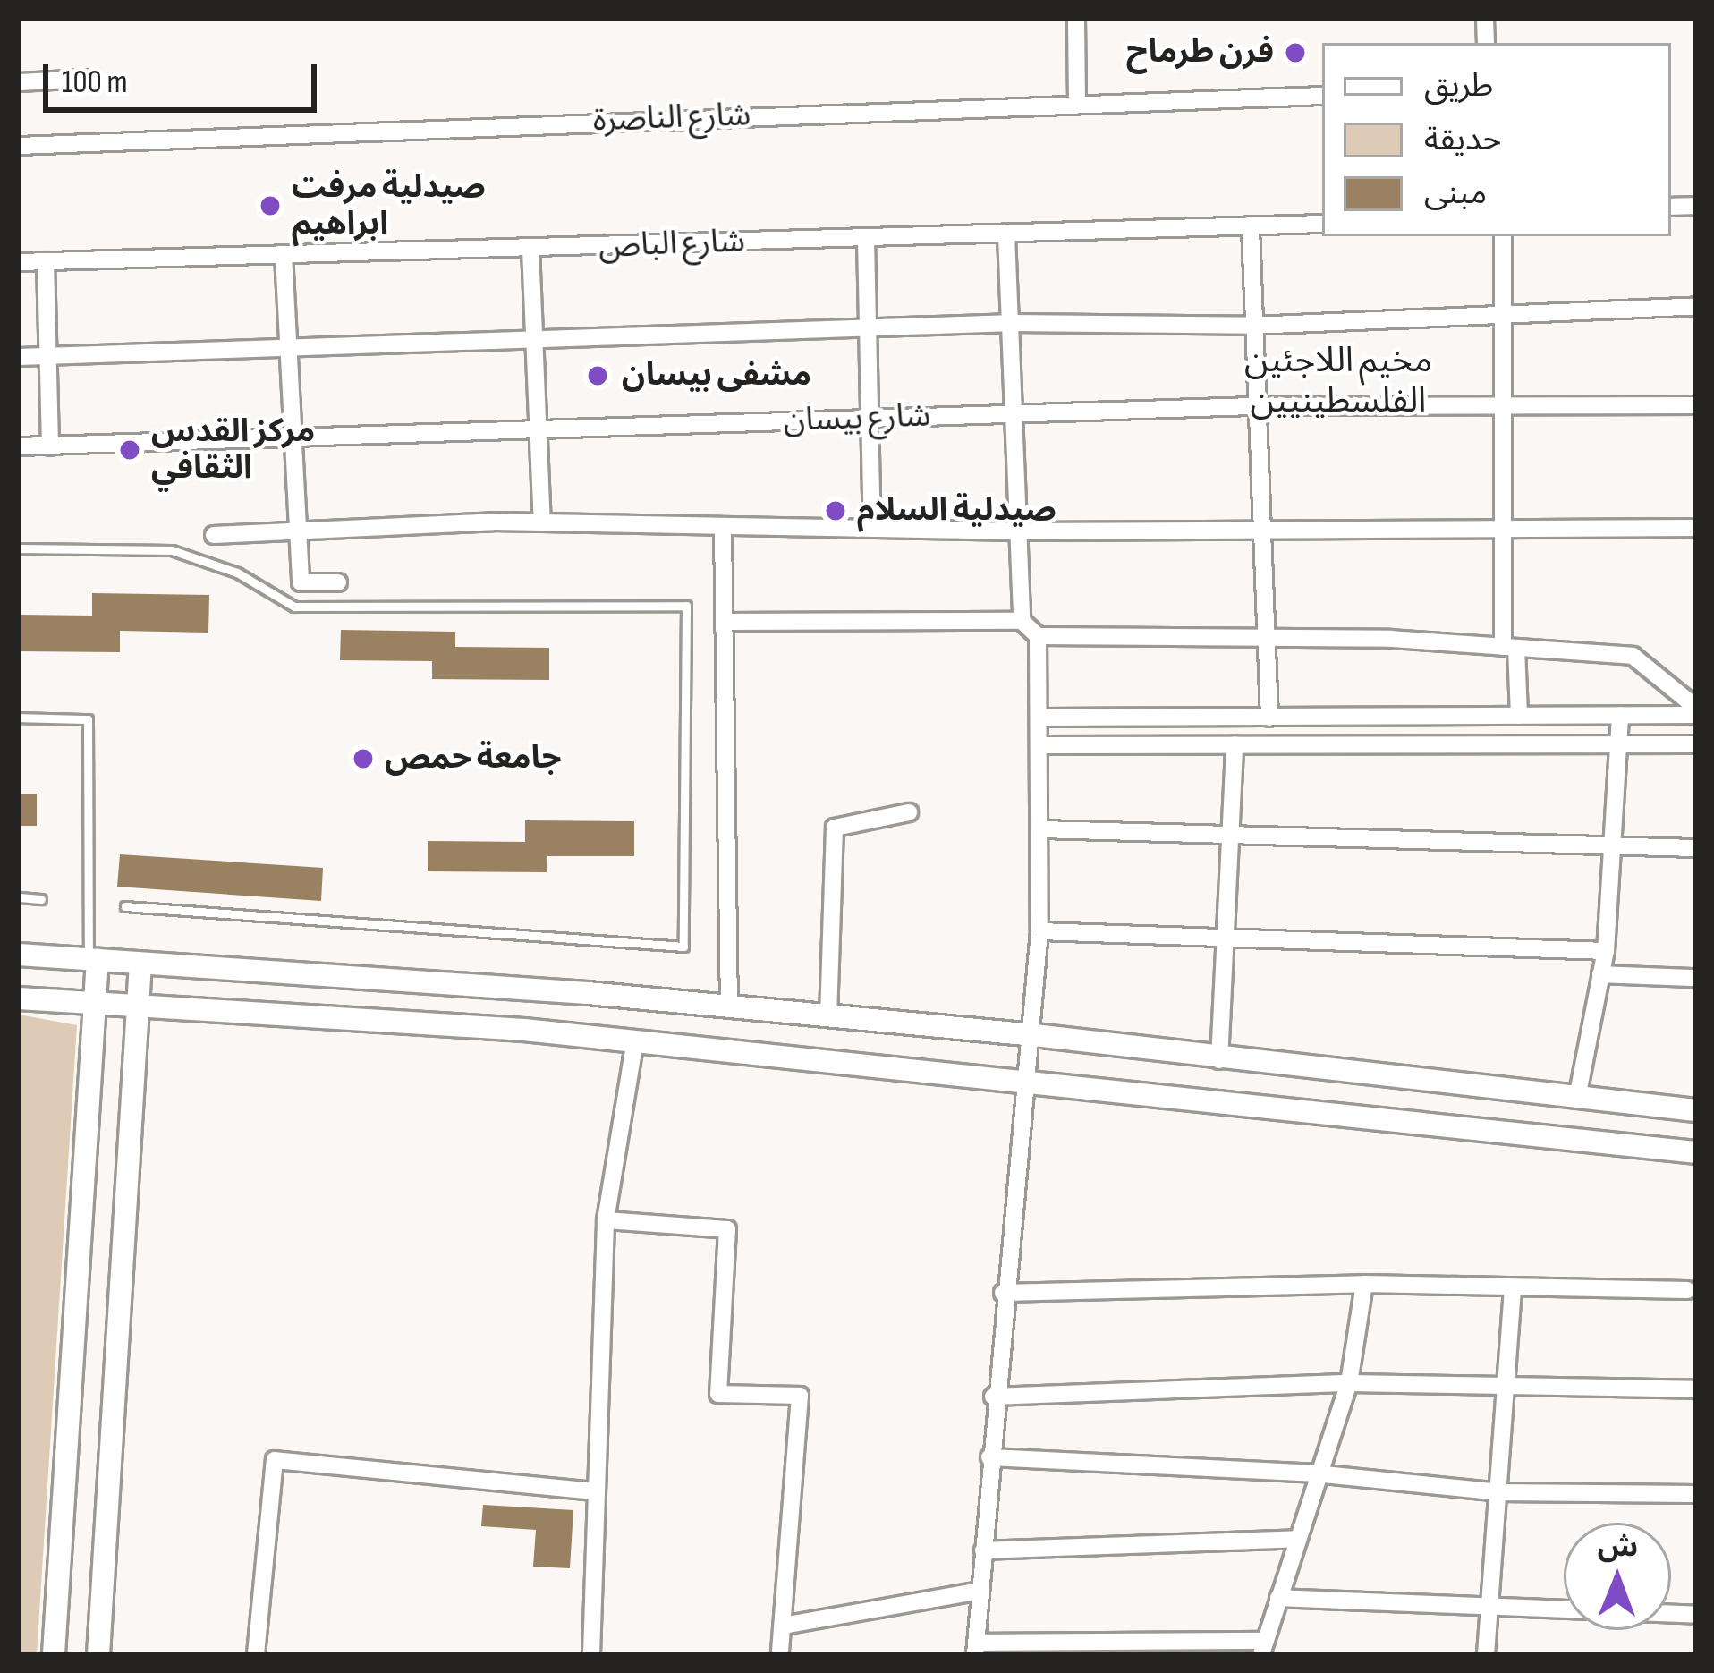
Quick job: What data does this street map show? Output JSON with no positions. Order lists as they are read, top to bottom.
{
  "streets": {
    "street": ["شارع الناصرة", "شارع الباص", "شارع بيسان"]
  },
  "districts": ["مخيم اللاجئين الفلسطينيين"],
  "places": [
    "فرن طرماح",
    "صيدلية مرفت ابراهيم",
    "مشفى بيسان",
    "مركز القدس الثقافي",
    "صيدلية السلام",
    "جامعة حمص"
  ],
  "legend": ["طريق", "حديقة", "مبنى"],
  "scale_bar": "100 m",
  "north": "top"
}
